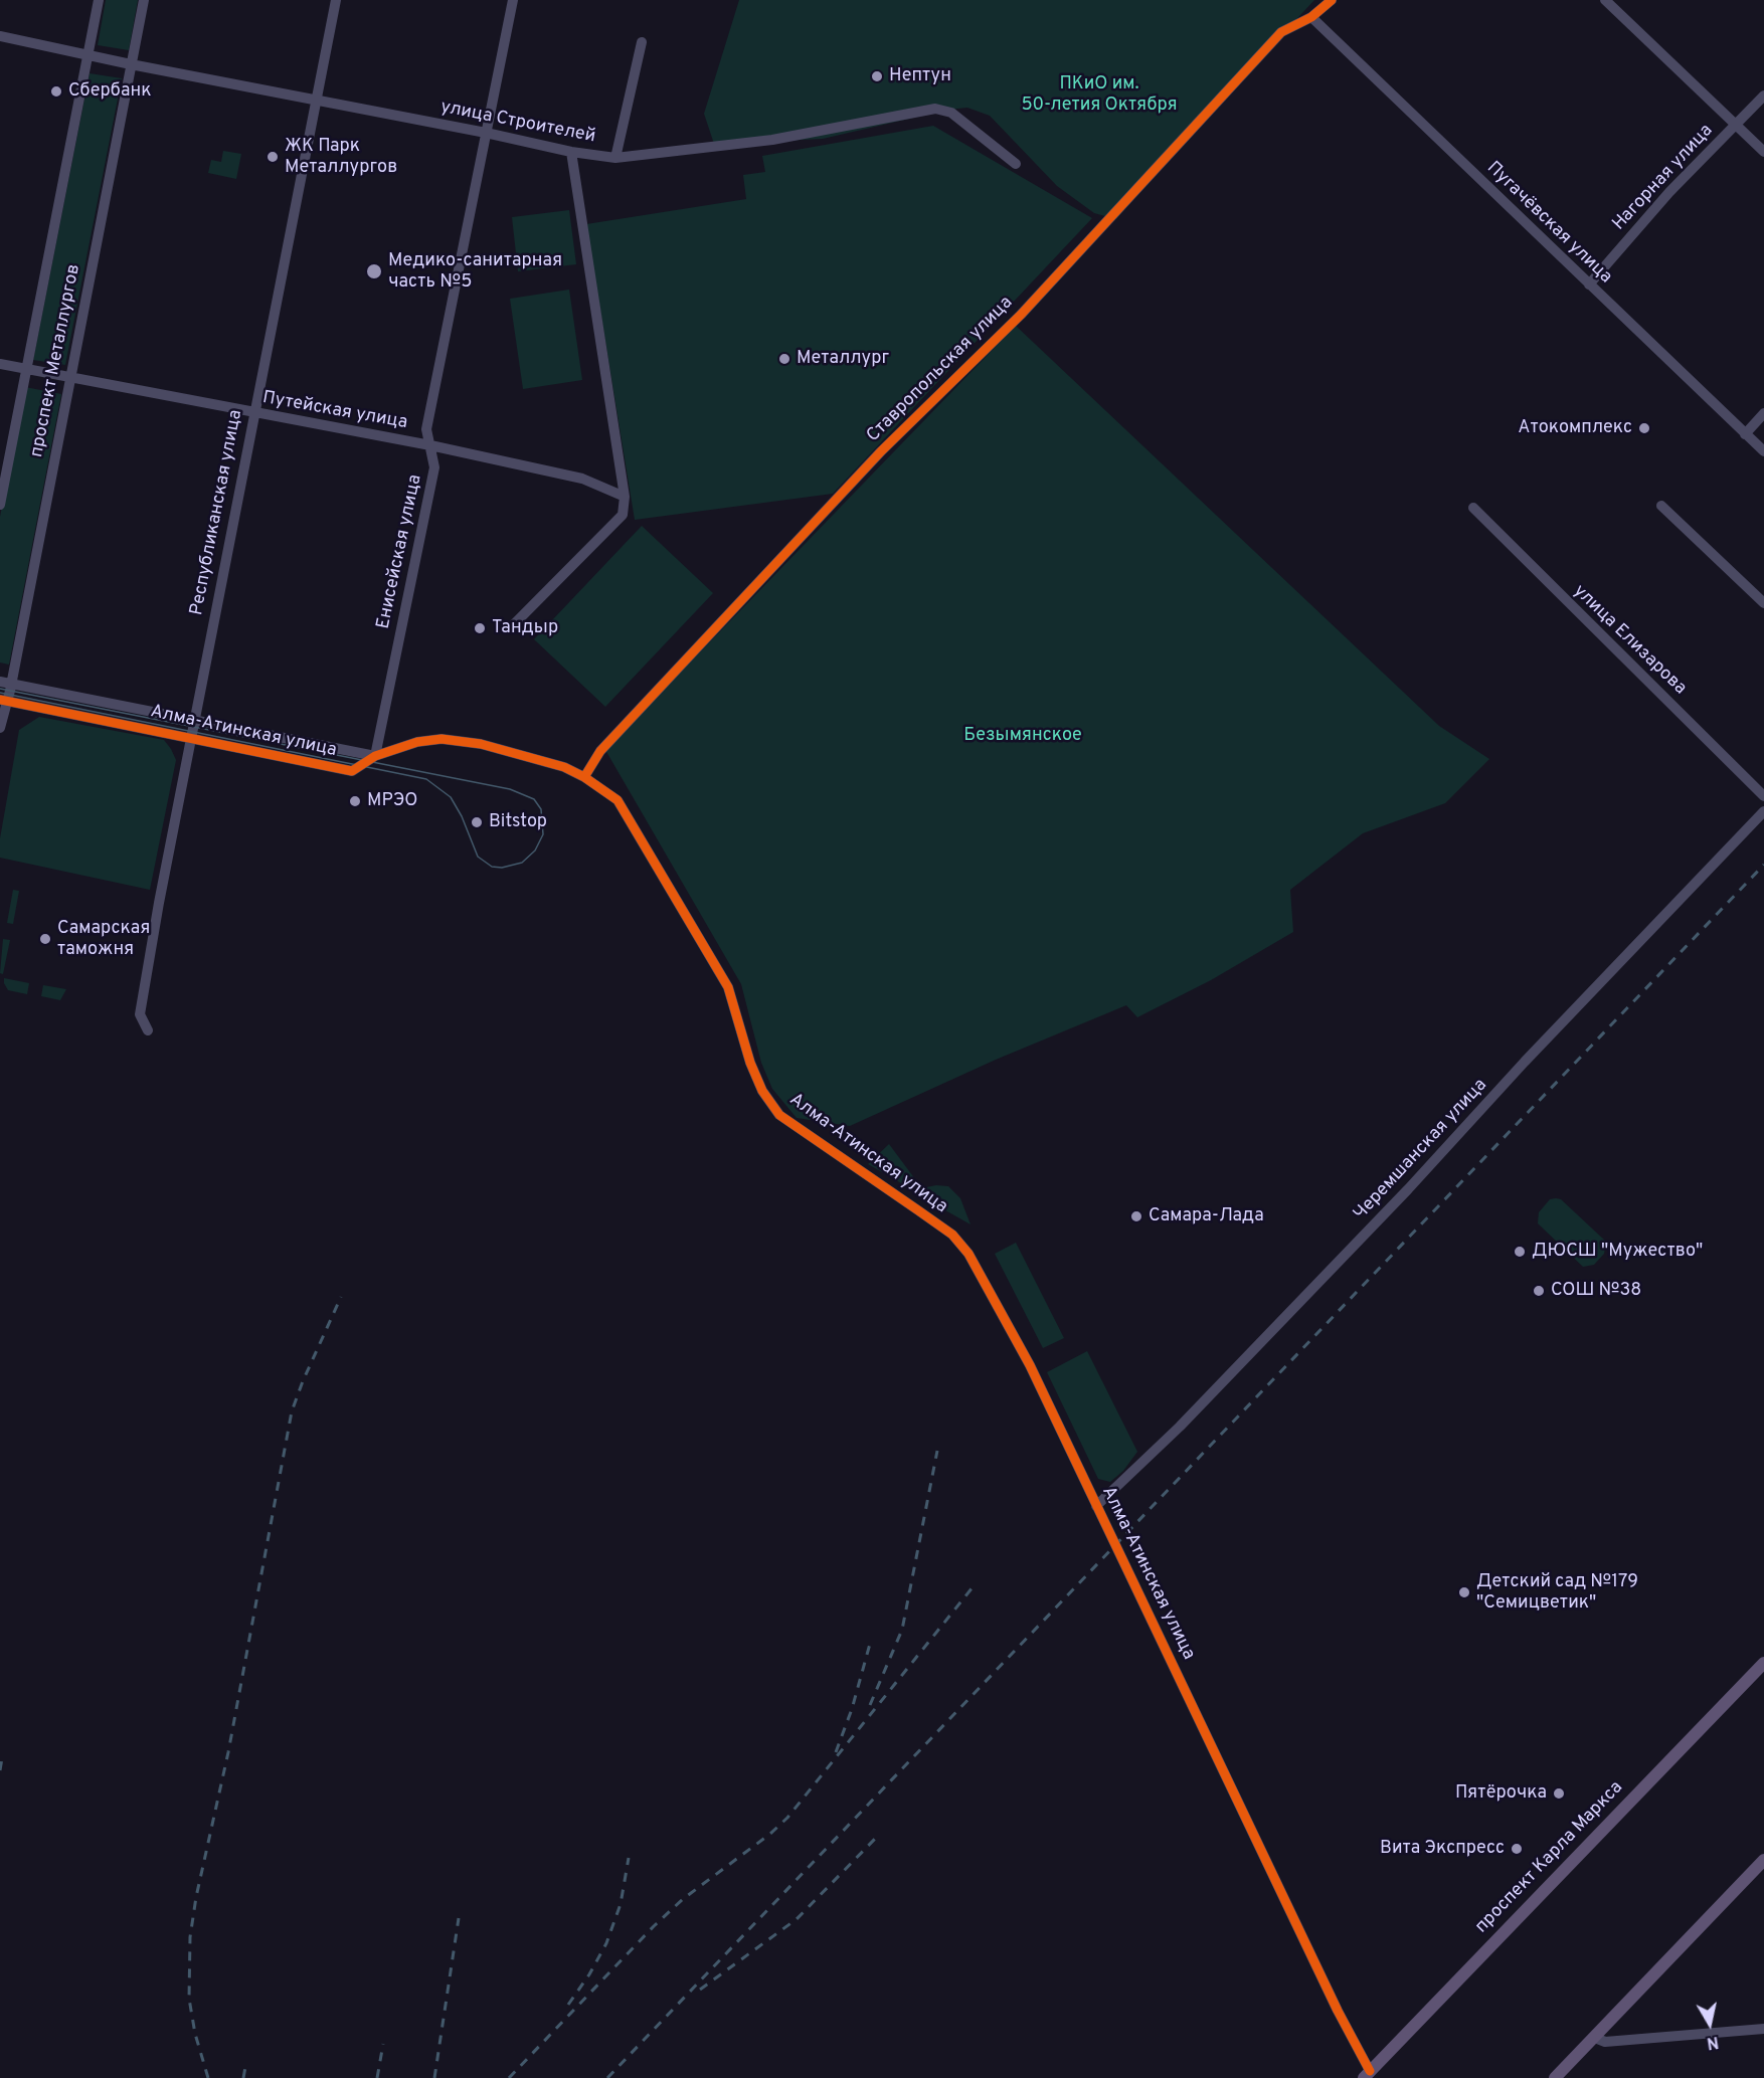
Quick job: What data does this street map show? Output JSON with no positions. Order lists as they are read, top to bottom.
{
  "streets": {
    "main road": ["проспект Карла Маркса"],
    "street": [
      "улица Строителей",
      "Нагорная улица",
      "Пугачёвская улица",
      "проспект Металлургов",
      "Ставропольская улица",
      "Путейская улица",
      "Республиканская улица",
      "Енисейская улица",
      "улица Елизарова",
      "Алма-Атинская улица",
      "Черемшанская улица"
    ]
  },
  "crossings": [
    ["улица Строителей", "проспект Металлургов"],
    ["улица Строителей", "Республиканская улица"],
    ["улица Строителей", "Енисейская улица"],
    ["Нагорная улица", "Пугачёвская улица"],
    ["Пугачёвская улица", "Ставропольская улица"],
    ["проспект Металлургов", "Путейская улица"],
    ["проспект Металлургов", "Алма-Атинская улица"],
    ["Ставропольская улица", "Алма-Атинская улица"],
    ["Путейская улица", "Республиканская улица"],
    ["Путейская улица", "Енисейская улица"],
    ["Республиканская улица", "Алма-Атинская улица"],
    ["Енисейская улица", "Алма-Атинская улица"],
    ["Алма-Атинская улица", "Черемшанская улица"],
    ["Алма-Атинская улица", "проспект Карла Маркса"]
  ],
  "parks": ["ПКиО им. 50-летия Октября", "Безымянское"],
  "places": [
    "Нептун",
    "Сбербанк",
    "ЖК Парк Металлургов",
    "Медико-санитарная часть №5",
    "Металлург",
    "Атокомплекс",
    "Тандыр",
    "МРЭО",
    "Bitstop",
    "Самарская таможня",
    "Самара-Лада",
    "ДЮСШ \"Мужество\"",
    "СОШ №38",
    "Детский сад №179 \"Семицветик\"",
    "Пятёрочка",
    "Вита Экспресс"
  ],
  "north": "bottom"
}
